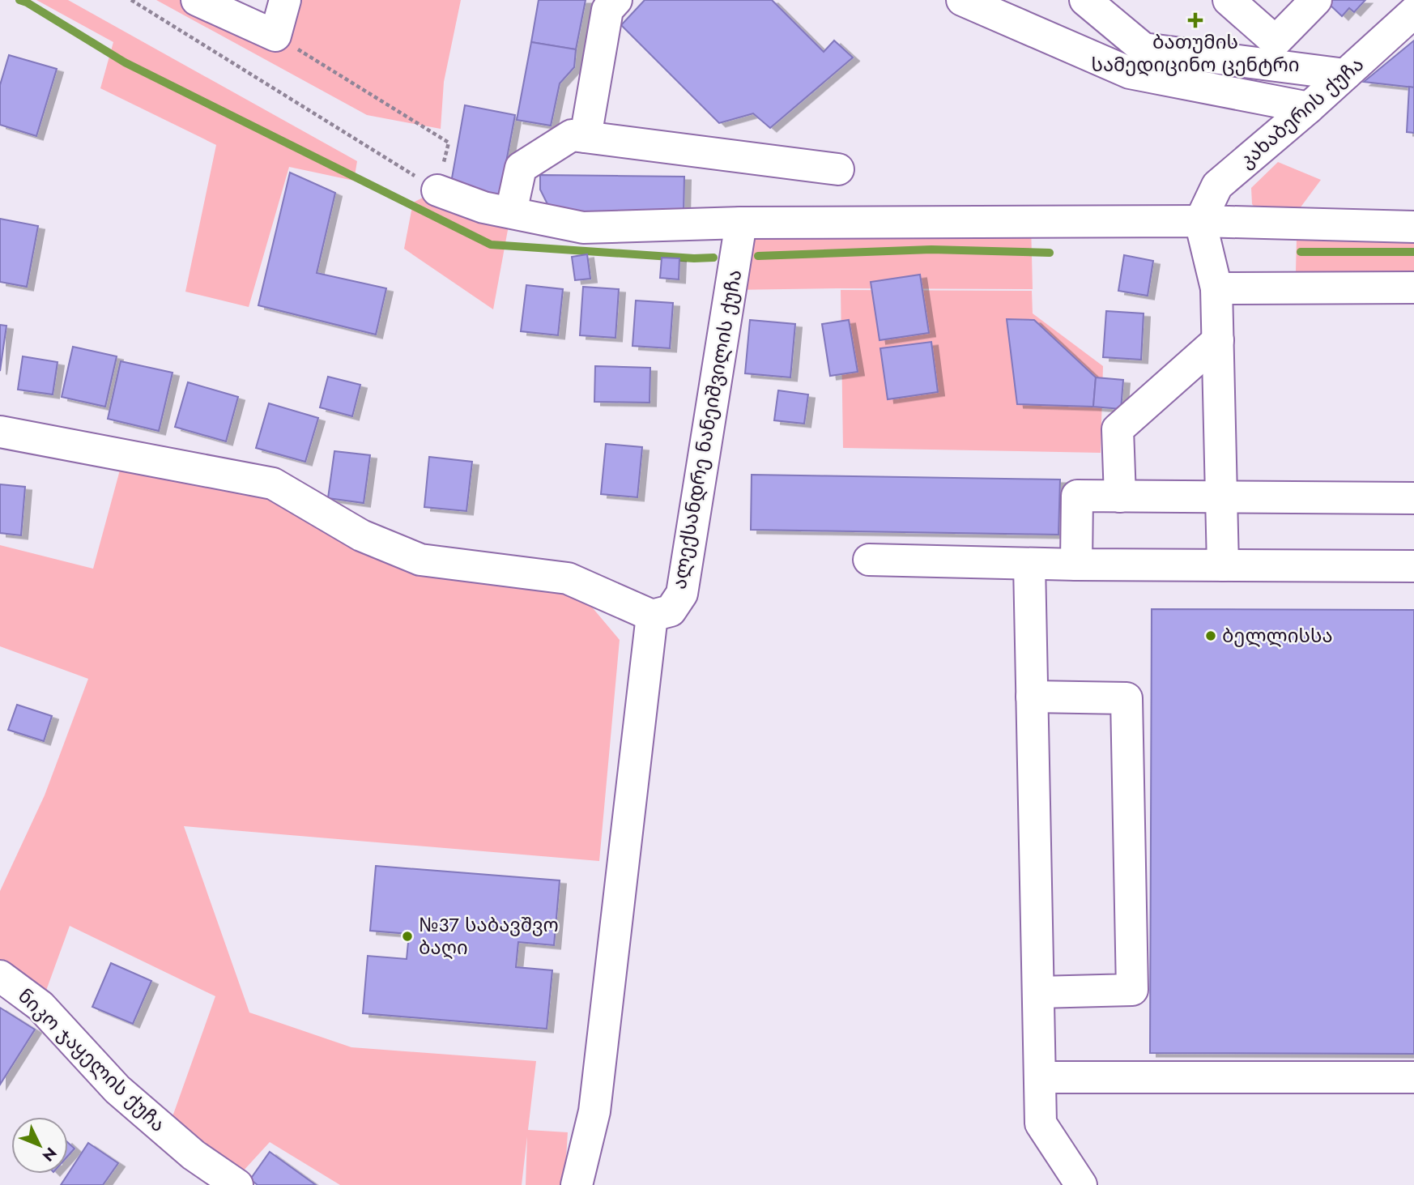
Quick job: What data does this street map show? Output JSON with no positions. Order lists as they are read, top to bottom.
{
  "streets": {
    "street": ["კახაბერის ქუჩა", "ალექსანდრე ნანეიშვილის ქუჩა", "ნიკო ჯაყელის ქუჩა"]
  },
  "places": {
    "health": ["ბათუმის სამედიცინო ცენტრი"],
    "other": ["ბელლისსა", "№37 საბავშვო ბაღი"]
  },
  "north": "bottom right"
}
